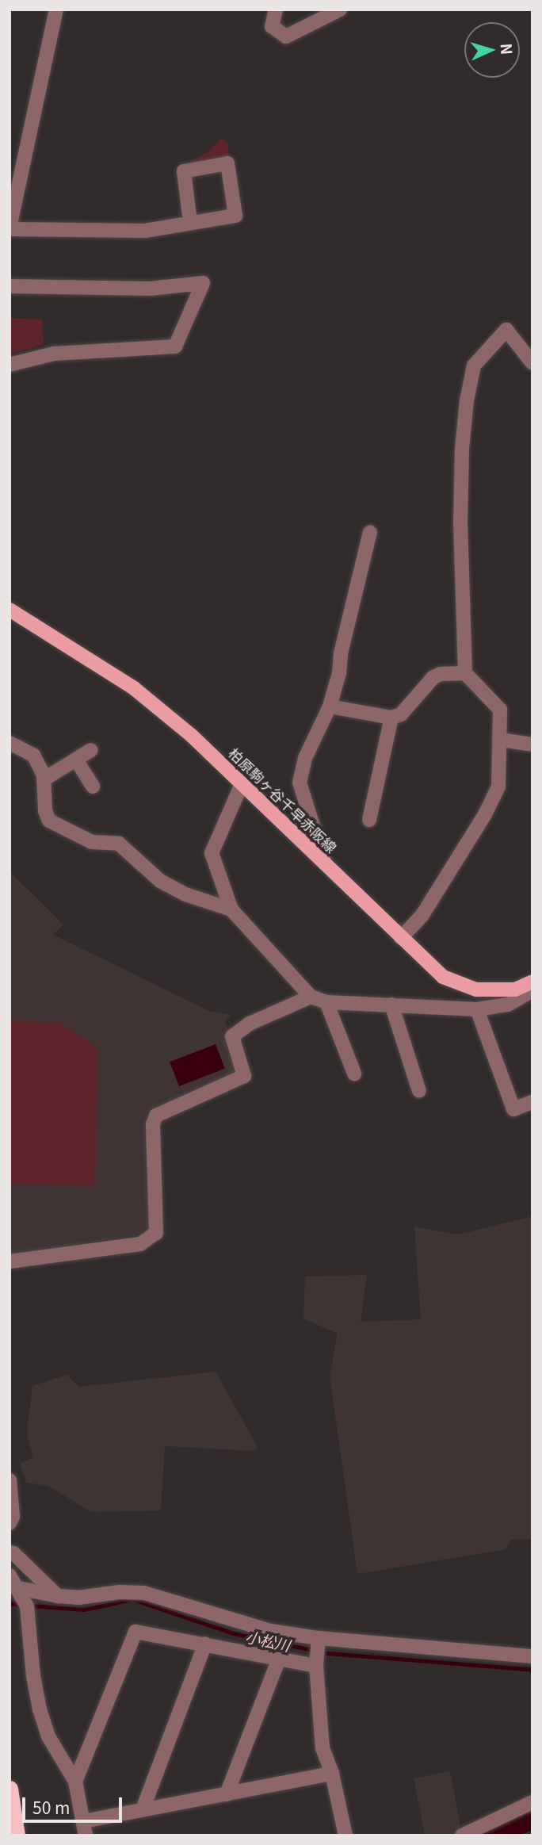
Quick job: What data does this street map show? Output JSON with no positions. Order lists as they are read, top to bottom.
{
  "streets": {
    "main road": ["柏原駒ヶ谷千早赤阪線"]
  },
  "water": ["小松川"],
  "scale_bar": "50 m",
  "north": "right"
}
